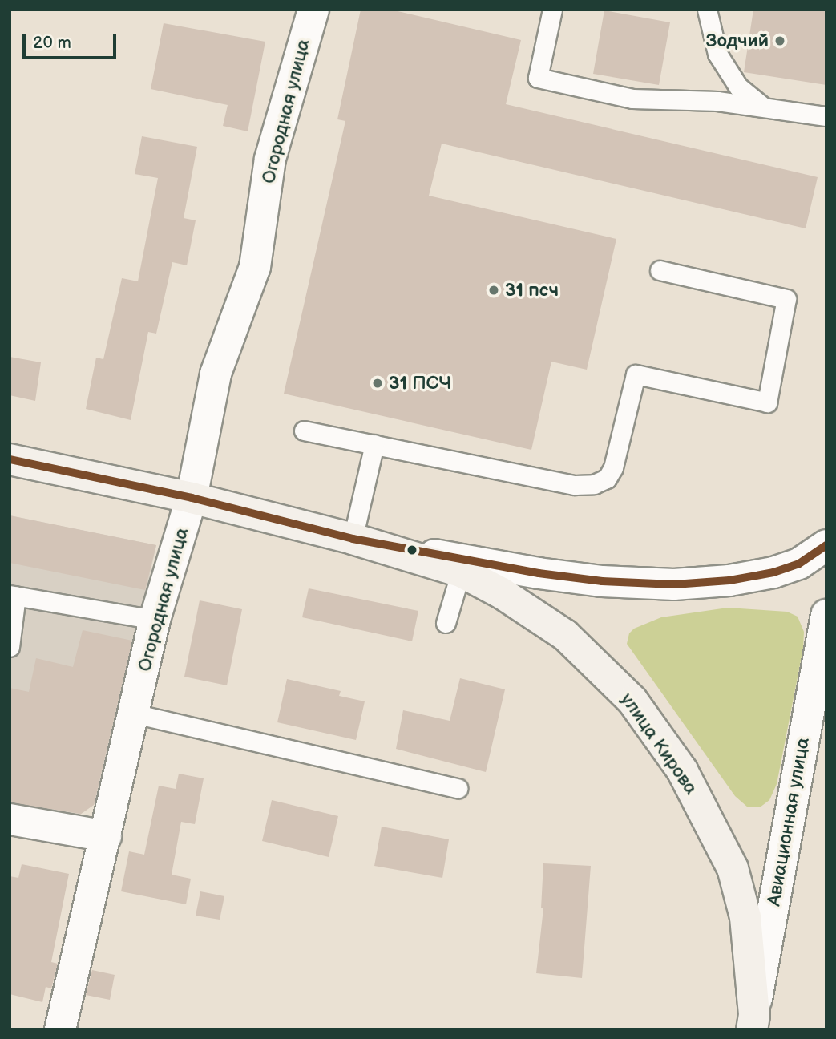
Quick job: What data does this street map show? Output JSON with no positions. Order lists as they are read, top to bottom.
{
  "streets": {
    "main road": ["улица Кирова"],
    "street": ["Огородная улица", "Авиационная улица"]
  },
  "crossings": [
    ["Огородная улица", "улица Кирова"],
    ["улица Кирова", "Авиационная улица"]
  ],
  "places": ["Зодчий", "31 псч", "31 ПСЧ"],
  "scale_bar": "20 m"
}
